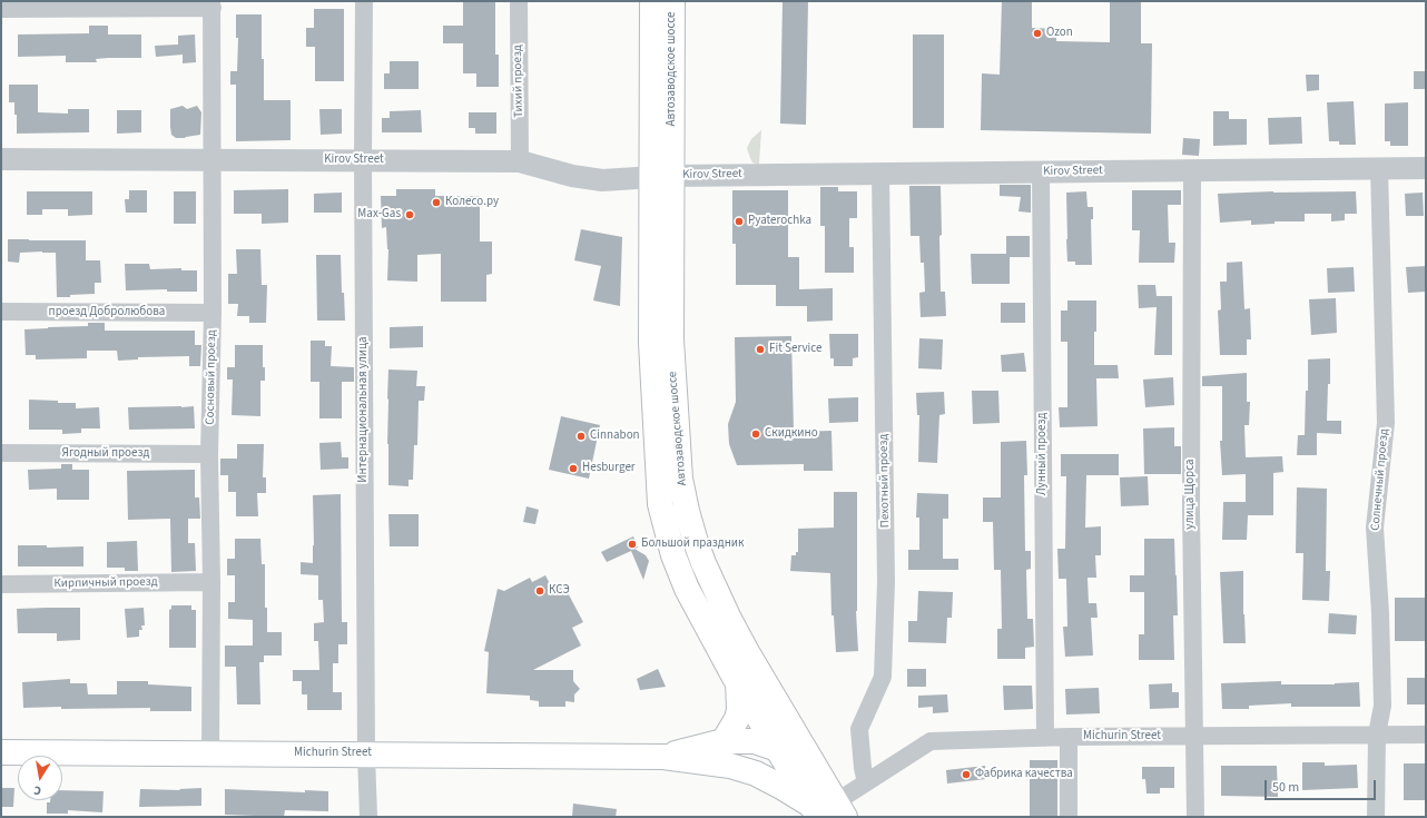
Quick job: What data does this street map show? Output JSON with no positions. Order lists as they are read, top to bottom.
{
  "streets": {
    "main road": ["Автозаводское шоссе", "Michurin Street"],
    "street": [
      "Тихий проезд",
      "Kirov Street",
      "проезд Добролюбова",
      "Сосновый проезд",
      "Интернациональная улица",
      "Ягодный проезд",
      "Лунный проезд",
      "Солнечный проезд",
      "Пехотный проезд",
      "улица Щорса",
      "Кирпичный проезд"
    ]
  },
  "crossings": [
    ["Автозаводское шоссе", "Kirov Street"],
    ["Автозаводское шоссе", "Michurin Street"],
    ["Тихий проезд", "Kirov Street"],
    ["Kirov Street", "Сосновый проезд"],
    ["Kirov Street", "Интернациональная улица"],
    ["Kirov Street", "Лунный проезд"],
    ["Kirov Street", "Солнечный проезд"],
    ["Kirov Street", "Пехотный проезд"],
    ["Kirov Street", "улица Щорса"],
    ["проезд Добролюбова", "Сосновый проезд"],
    ["Сосновый проезд", "Ягодный проезд"],
    ["Сосновый проезд", "Кирпичный проезд"],
    ["Сосновый проезд", "Michurin Street"],
    ["Интернациональная улица", "Michurin Street"],
    ["Лунный проезд", "Michurin Street"],
    ["Солнечный проезд", "Michurin Street"],
    ["Пехотный проезд", "Michurin Street"],
    ["улица Щорса", "Michurin Street"]
  ],
  "places": [
    "Ozon",
    "Колесо.ру",
    "Max-Gas",
    "Pyaterochka",
    "Fit Service",
    "Скидкино",
    "Cinnabon",
    "Hesburger",
    "Большой праздник",
    "КСЭ",
    "Фабрика качества"
  ],
  "scale_bar": "50 m",
  "north": "bottom"
}
